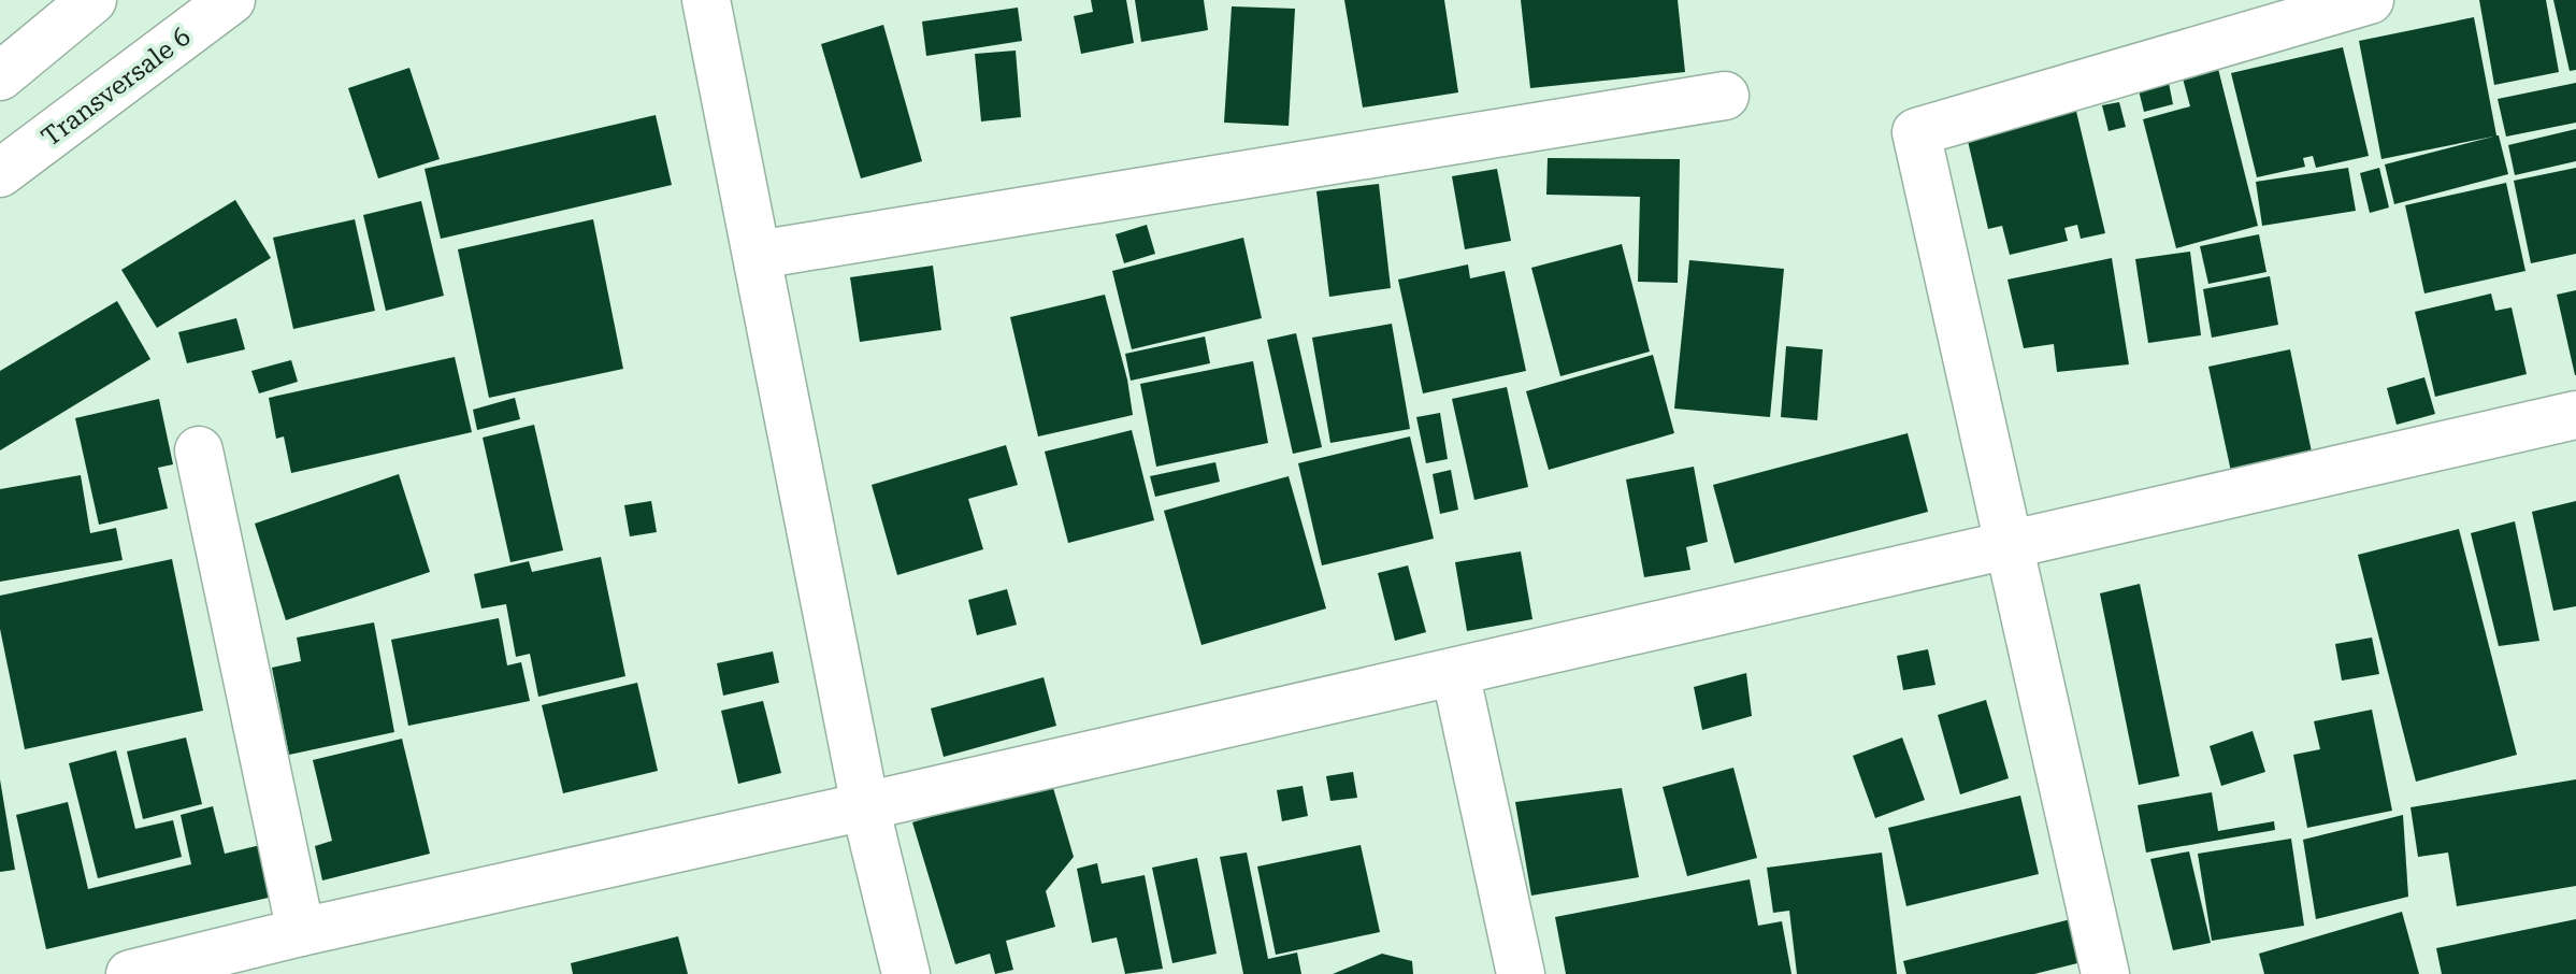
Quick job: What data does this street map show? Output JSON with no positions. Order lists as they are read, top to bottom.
{
  "streets": {
    "street": ["Transversale 6"]
  }
}
